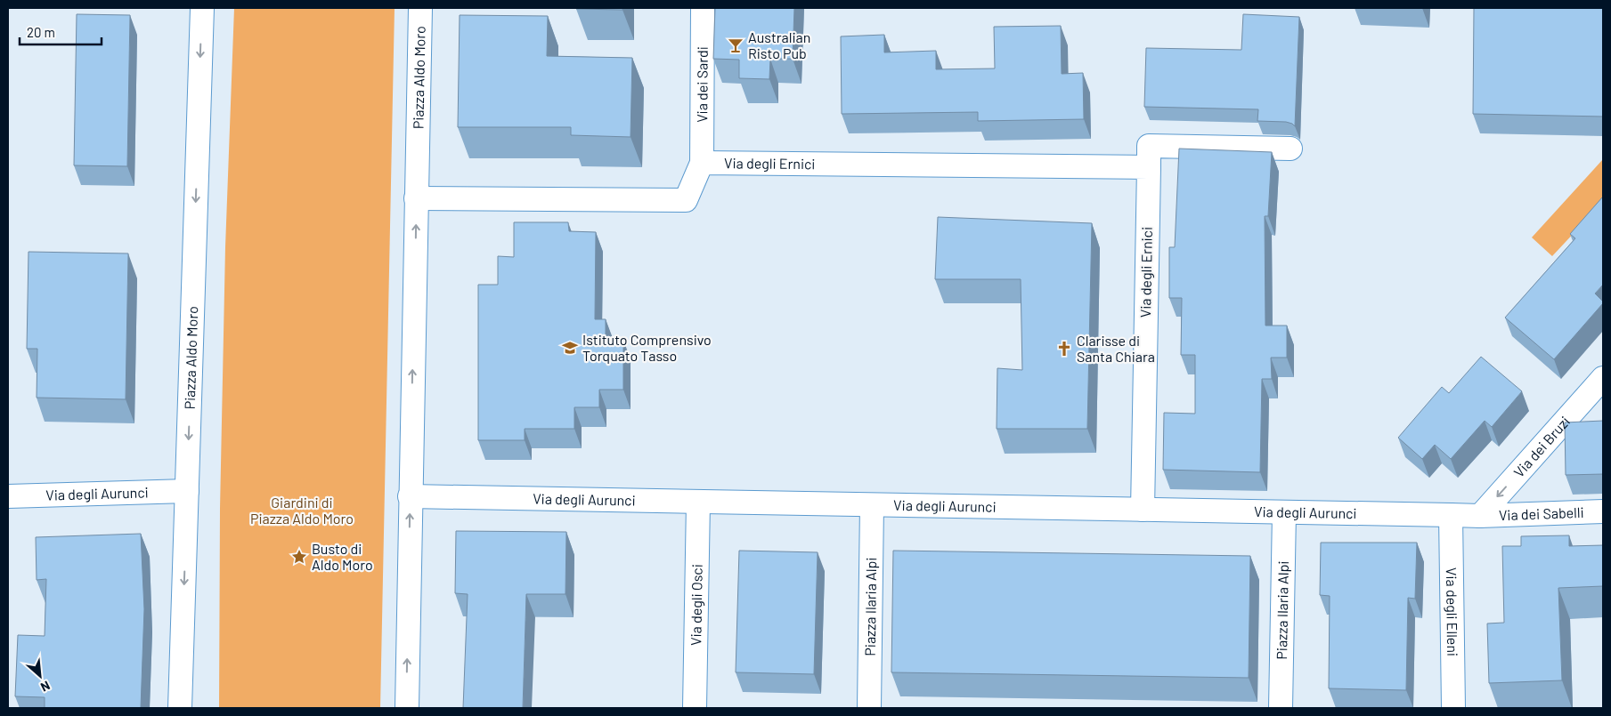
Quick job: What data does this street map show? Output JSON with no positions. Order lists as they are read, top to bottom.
{
  "streets": {
    "street": [
      "Piazza Aldo Moro",
      "Via dei Sardi",
      "Via degli Ernici",
      "Via dei Bruzi",
      "Via degli Aurunci",
      "Via dei Sabelli",
      "Via degli Osci",
      "Piazza Ilaria Alpi",
      "Via degli Elleni"
    ]
  },
  "crossings": [
    ["Piazza Aldo Moro", "Via degli Aurunci"],
    ["Via dei Sardi", "Via degli Ernici"],
    ["Via degli Ernici", "Via degli Aurunci"],
    ["Via dei Bruzi", "Via degli Aurunci"],
    ["Via dei Bruzi", "Via dei Sabelli"],
    ["Via degli Aurunci", "Via dei Sabelli"],
    ["Via degli Aurunci", "Via degli Osci"],
    ["Via degli Aurunci", "Piazza Ilaria Alpi"],
    ["Via degli Aurunci", "Via degli Elleni"]
  ],
  "one_way": ["Via dei Bruzi"],
  "parks": ["Giardini di Piazza Aldo Moro"],
  "places": {
    "bar": ["Australian Risto Pub"],
    "school or university": ["Istituto Comprensivo Torquato Tasso"],
    "church": ["Clarisse di Santa Chiara"],
    "place": ["Busto di Aldo Moro"]
  },
  "scale_bar": "20 m",
  "north": "bottom right"
}
